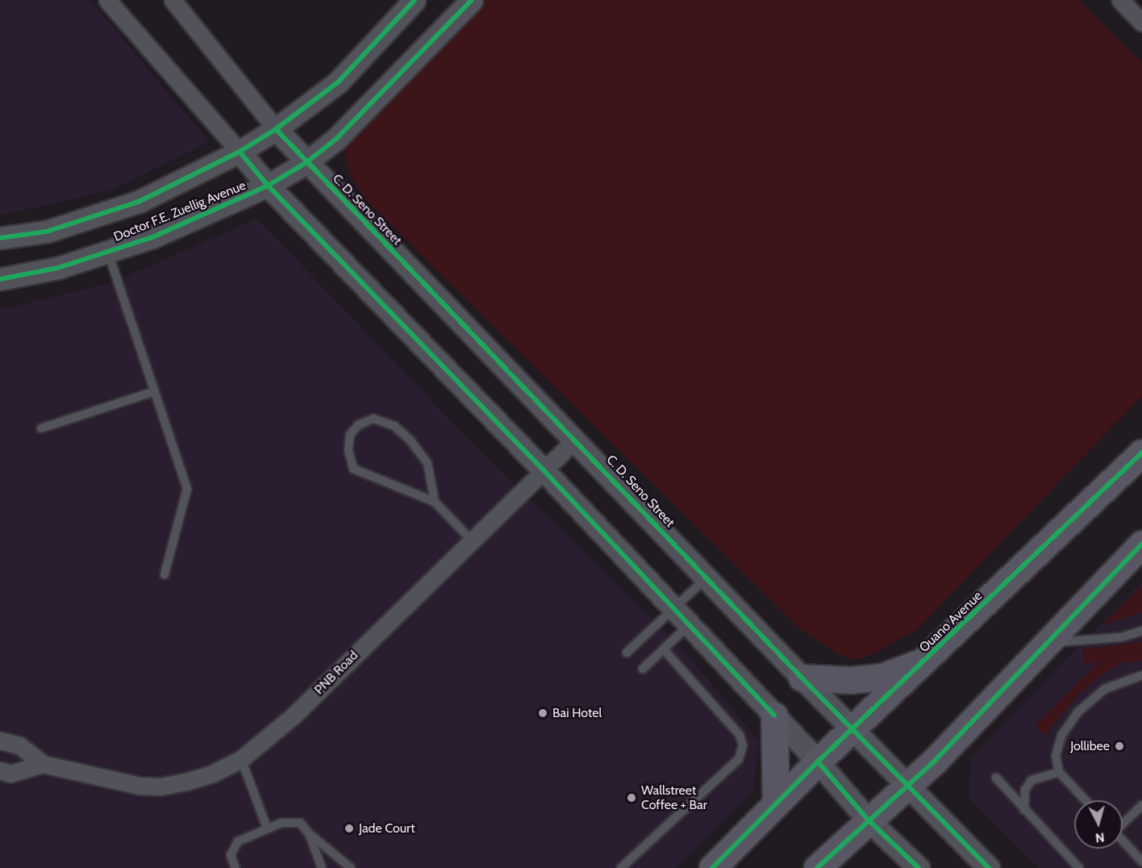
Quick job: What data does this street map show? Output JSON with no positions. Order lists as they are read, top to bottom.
{
  "streets": {
    "highway": ["Ouano Avenue"],
    "street": ["C. D. Seno Street", "Doctor F.E. Zuellig Avenue", "PNB Road"]
  },
  "crossings": [
    ["C. D. Seno Street", "Doctor F.E. Zuellig Avenue"],
    ["C. D. Seno Street", "Ouano Avenue"],
    ["C. D. Seno Street", "PNB Road"]
  ],
  "places": [
    "Bai Hotel",
    "Jollibee",
    "Wallstreet Coffee + Bar",
    "Jade Court"
  ],
  "north": "bottom"
}
